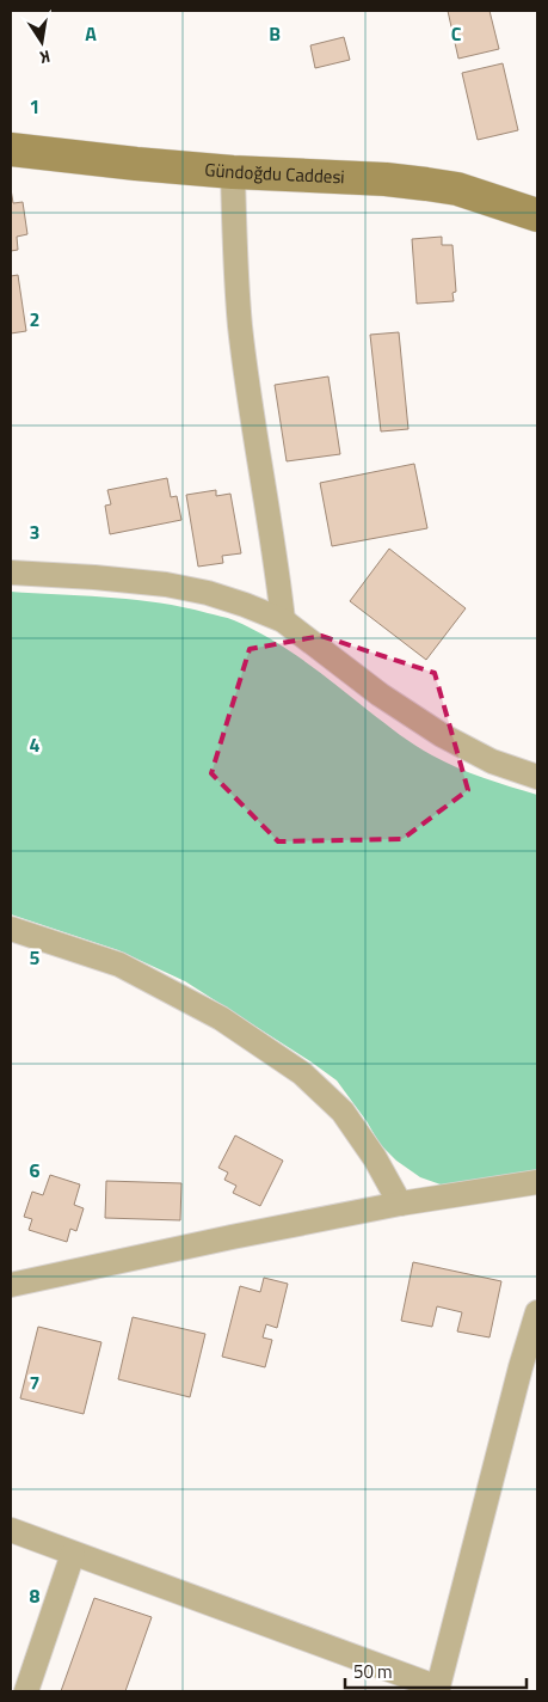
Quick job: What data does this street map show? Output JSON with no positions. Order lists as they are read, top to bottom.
{
  "streets": {
    "street": ["Gündoğdu Caddesi"]
  },
  "scale_bar": "50 m",
  "north": "bottom",
  "grid": {
    "columns": ["A", "B", "C"],
    "rows": [
      "1",
      "2",
      "3",
      "4",
      "5",
      "6",
      "7",
      "8"
    ]
  }
}
